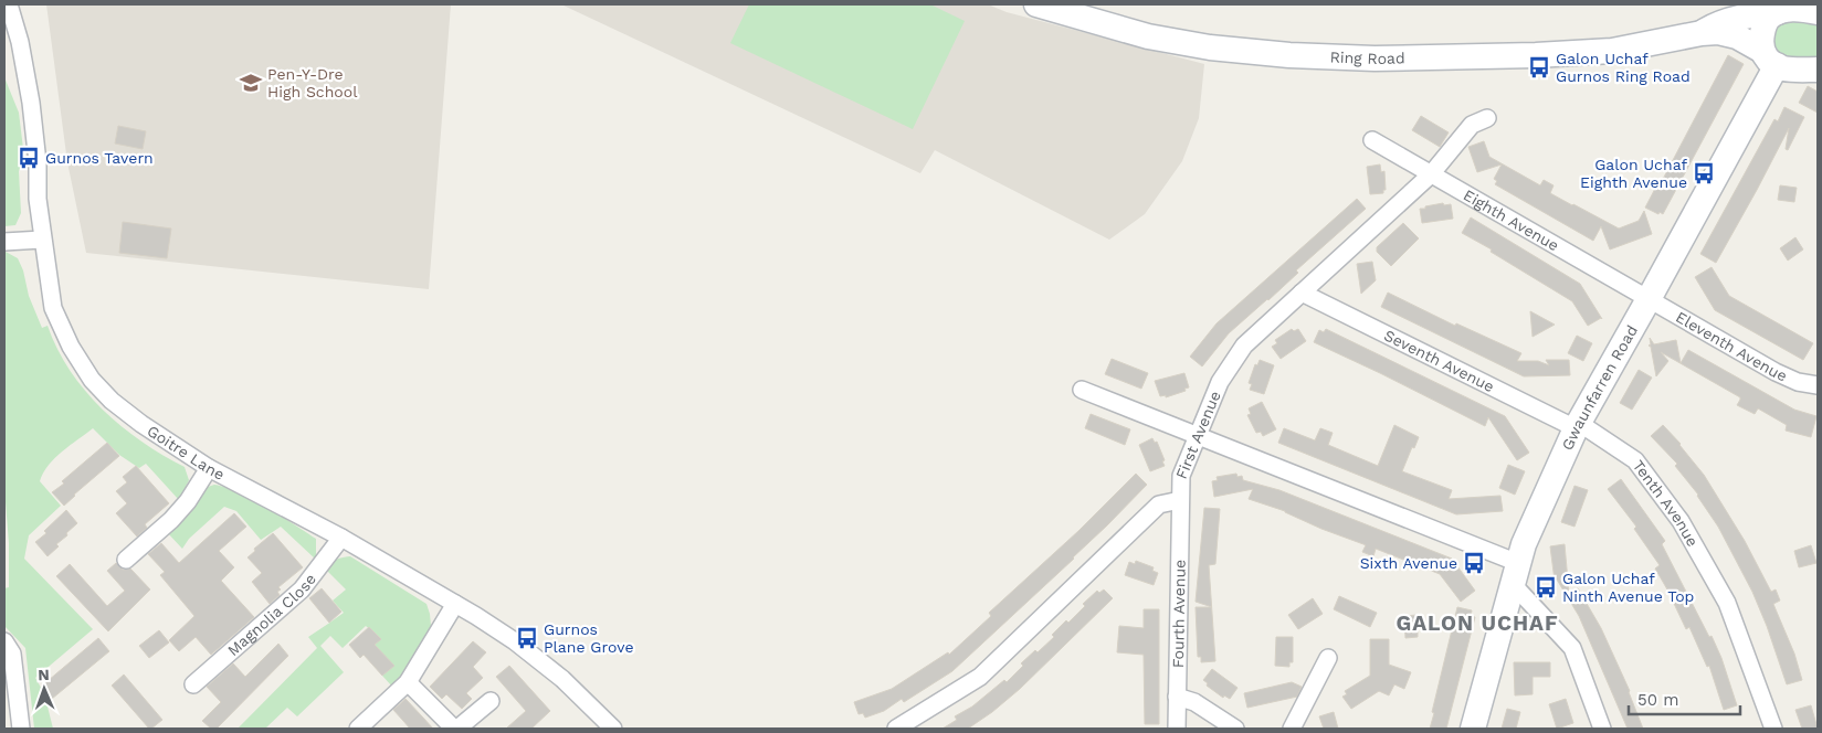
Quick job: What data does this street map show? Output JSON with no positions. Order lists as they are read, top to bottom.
{
  "streets": {
    "street": [
      "Ring Road",
      "Eighth Avenue",
      "Eleventh Avenue",
      "Seventh Avenue",
      "Gwaunfarren Road",
      "First Avenue",
      "Goitre Lane",
      "Tenth Avenue",
      "Magnolia Close",
      "Fourth Avenue"
    ]
  },
  "crossings": [
    ["Ring Road", "Gwaunfarren Road"],
    ["Eighth Avenue", "Eleventh Avenue"],
    ["Eighth Avenue", "Gwaunfarren Road"],
    ["Eighth Avenue", "First Avenue"],
    ["Eleventh Avenue", "Gwaunfarren Road"],
    ["Seventh Avenue", "Gwaunfarren Road"],
    ["Seventh Avenue", "First Avenue"],
    ["Seventh Avenue", "Tenth Avenue"],
    ["Gwaunfarren Road", "Tenth Avenue"],
    ["First Avenue", "Fourth Avenue"],
    ["Goitre Lane", "Magnolia Close"]
  ],
  "districts": ["GALON UCHAF"],
  "places": {
    "bus stop": [
      "Galon Uchaf Gurnos Ring Road",
      "Gurnos Tavern",
      "Galon Uchaf Eighth Avenue",
      "Sixth Avenue",
      "Galon Uchaf Ninth Avenue Top",
      "Gurnos Plane Grove"
    ],
    "school or university": ["Pen-Y-Dre High School"]
  },
  "scale_bar": "50 m",
  "north": "top"
}
